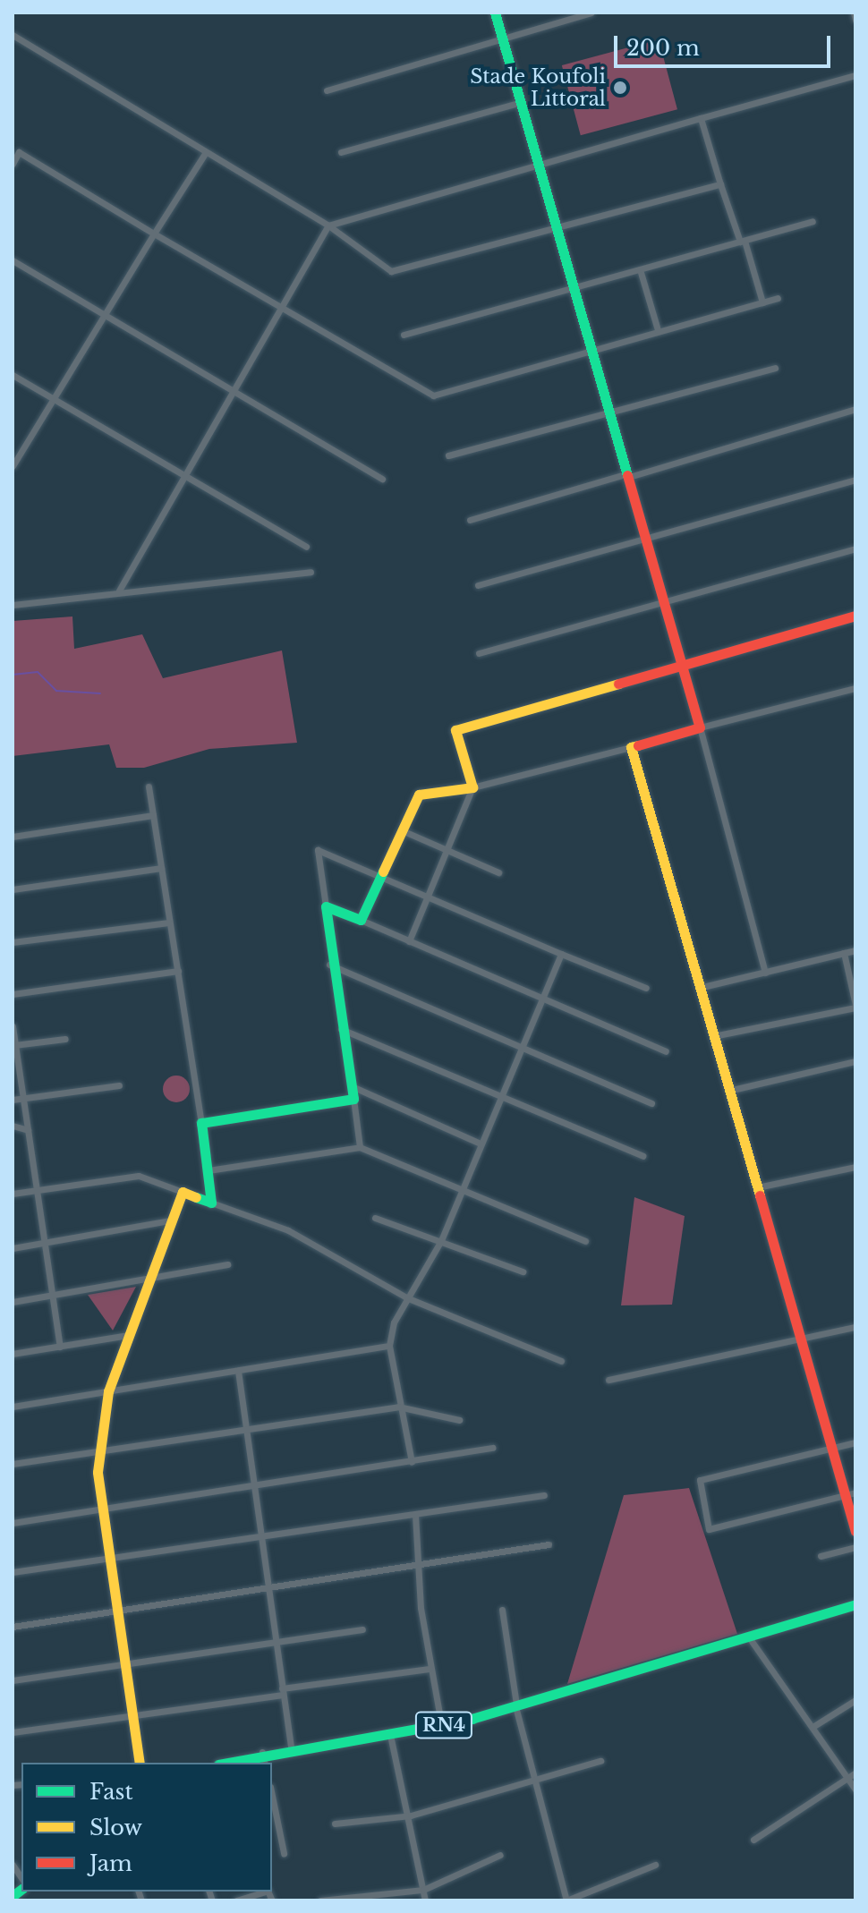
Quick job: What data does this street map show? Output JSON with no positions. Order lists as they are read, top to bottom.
{
  "streets": {
    "main road": ["RN4"]
  },
  "places": ["Stade Koufoli Littoral"],
  "legend": ["Fast", "Slow", "Jam"],
  "scale_bar": "200 m"
}
